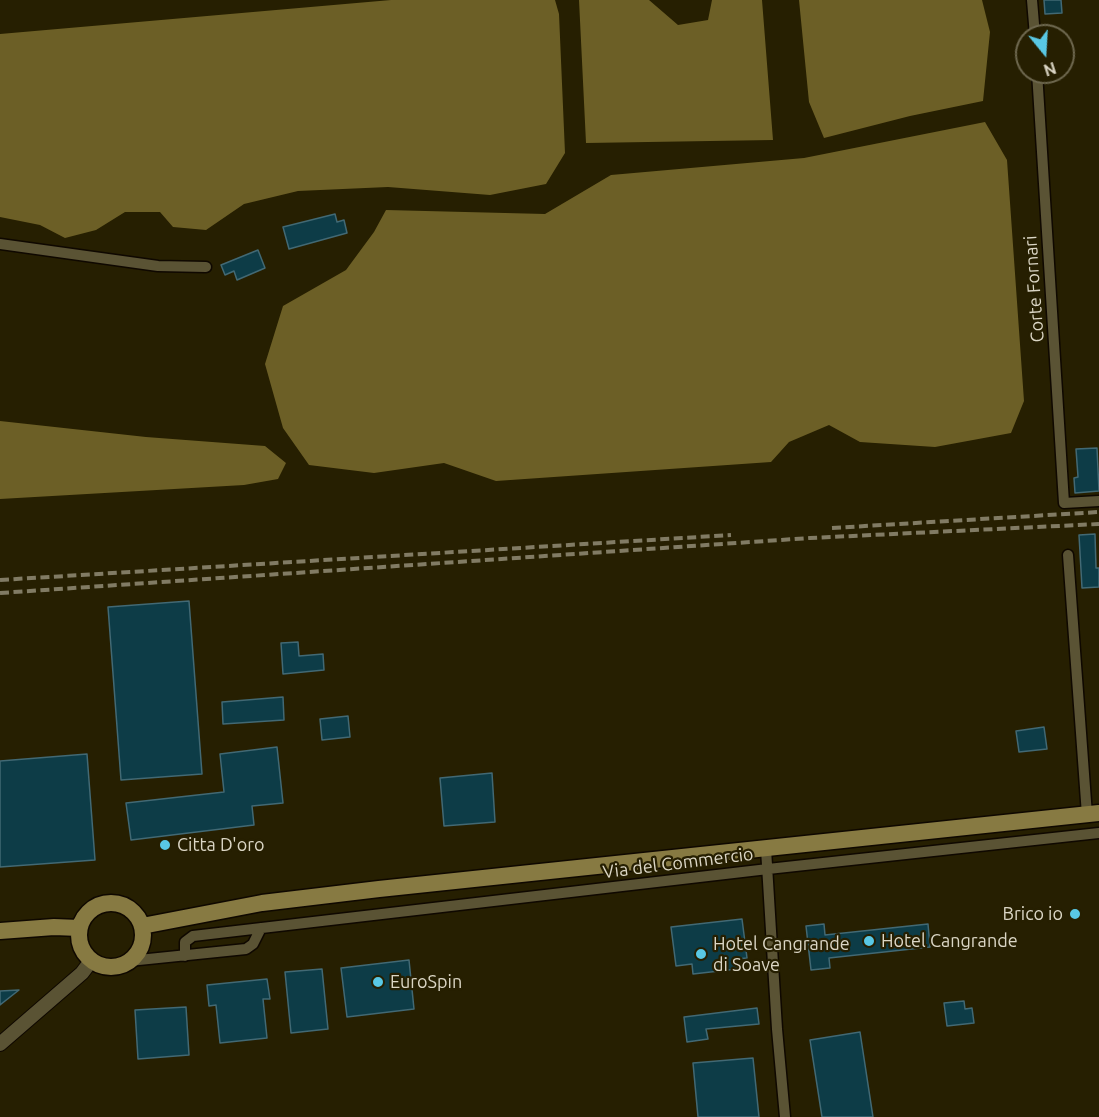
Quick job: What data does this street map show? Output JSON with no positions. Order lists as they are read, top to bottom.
{
  "streets": {
    "street": ["Corte Fornari", "Via del Commercio"]
  },
  "places": [
    "Citta D'oro",
    "Brico io",
    "Hotel Cangrande",
    "Hotel Cangrande di Soave",
    "EuroSpin"
  ],
  "north": "bottom"
}
